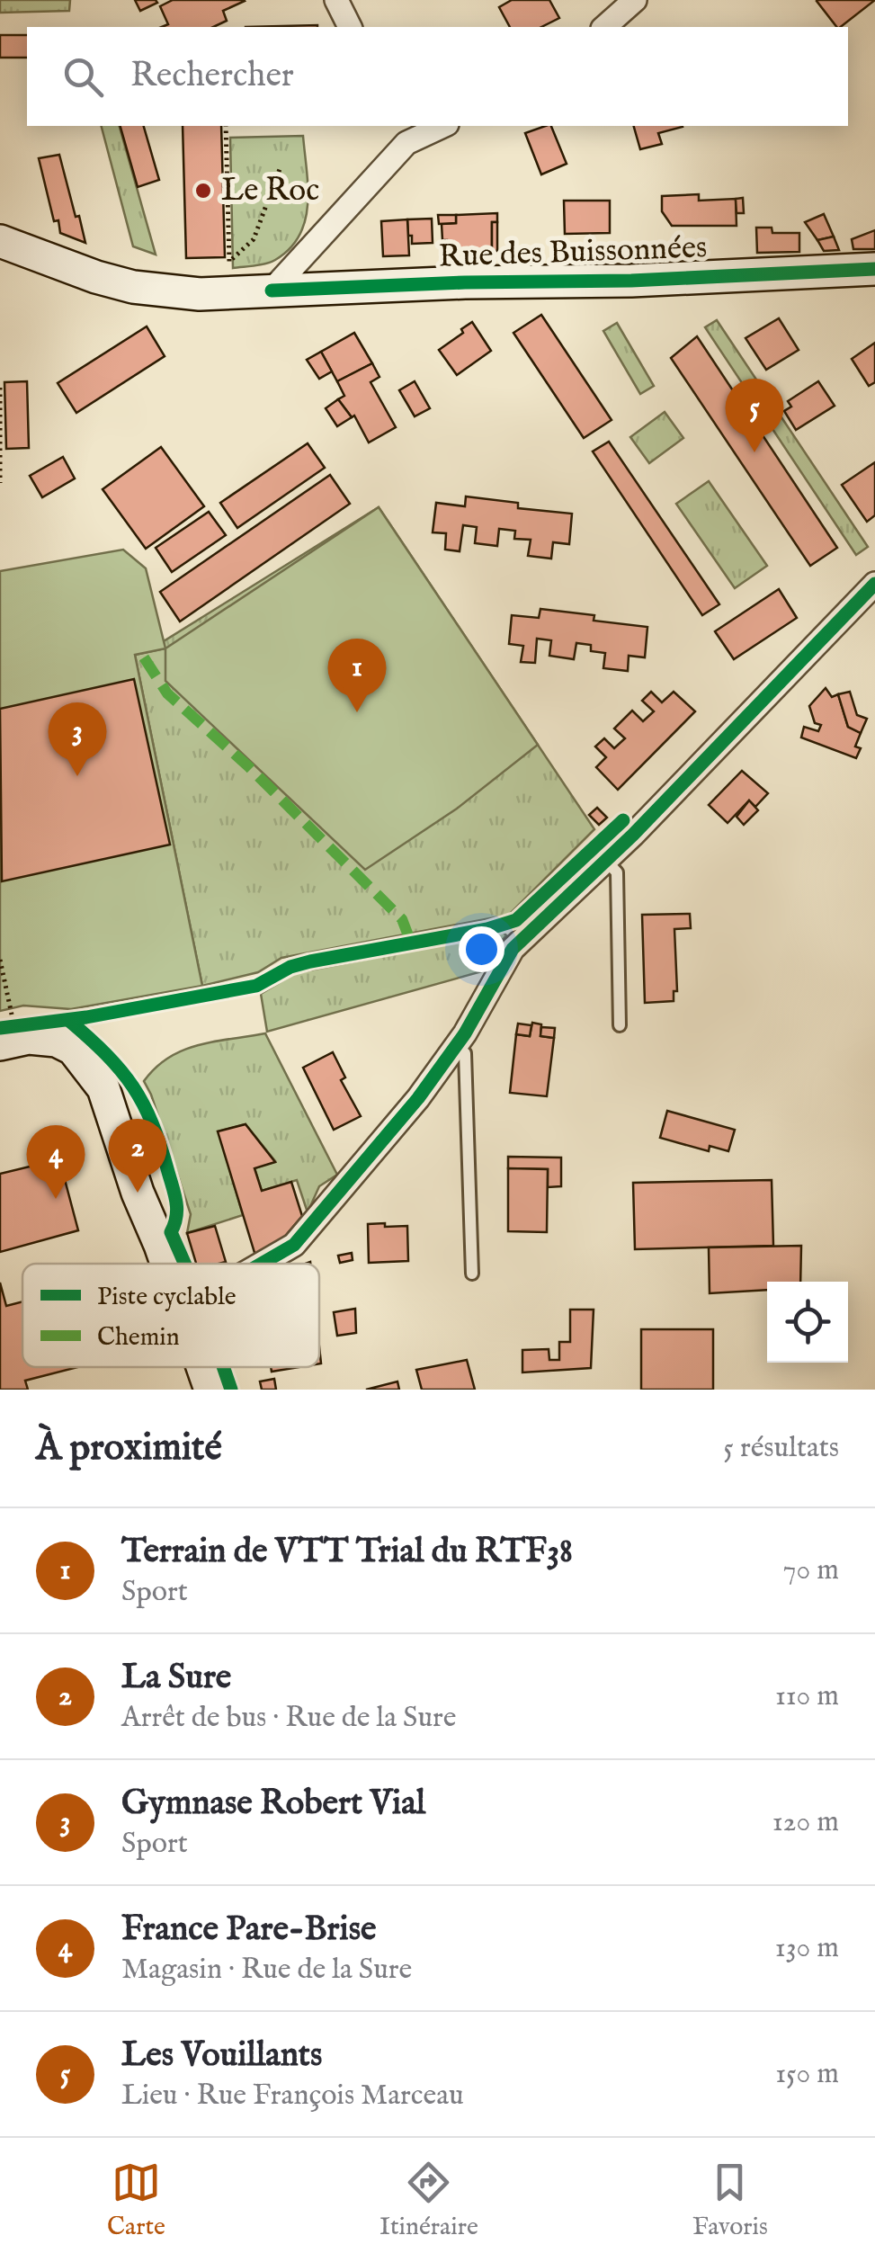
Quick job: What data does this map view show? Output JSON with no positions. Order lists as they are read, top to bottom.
{
  "streets": {
    "street": ["Rue des Buissonnées"]
  },
  "places": ["Le Roc"],
  "legend": ["Piste cyclable", "Chemin"],
  "page": {
    "search": "Rechercher",
    "pins": [
      "5",
      "1",
      "3",
      "2",
      "4"
    ],
    "heading": ["À proximité", "5 résultats"],
    "list": [
      {
        "mark": "1",
        "name": "Terrain de VTT Trial du RTF38",
        "note": "Sport",
        "value": "70 m"
      },
      {
        "mark": "2",
        "name": "La Sure",
        "note": "Arrêt de bus · Rue de la Sure",
        "value": "110 m"
      },
      {
        "mark": "3",
        "name": "Gymnase Robert Vial",
        "note": "Sport",
        "value": "120 m"
      },
      {
        "mark": "4",
        "name": "France Pare-Brise",
        "note": "Magasin · Rue de la Sure",
        "value": "130 m"
      },
      {
        "mark": "5",
        "name": "Les Vouillants",
        "note": "Lieu · Rue François Marceau",
        "value": "150 m"
      }
    ],
    "nav": ["Carte", "Itinéraire", "Favoris"]
  }
}
